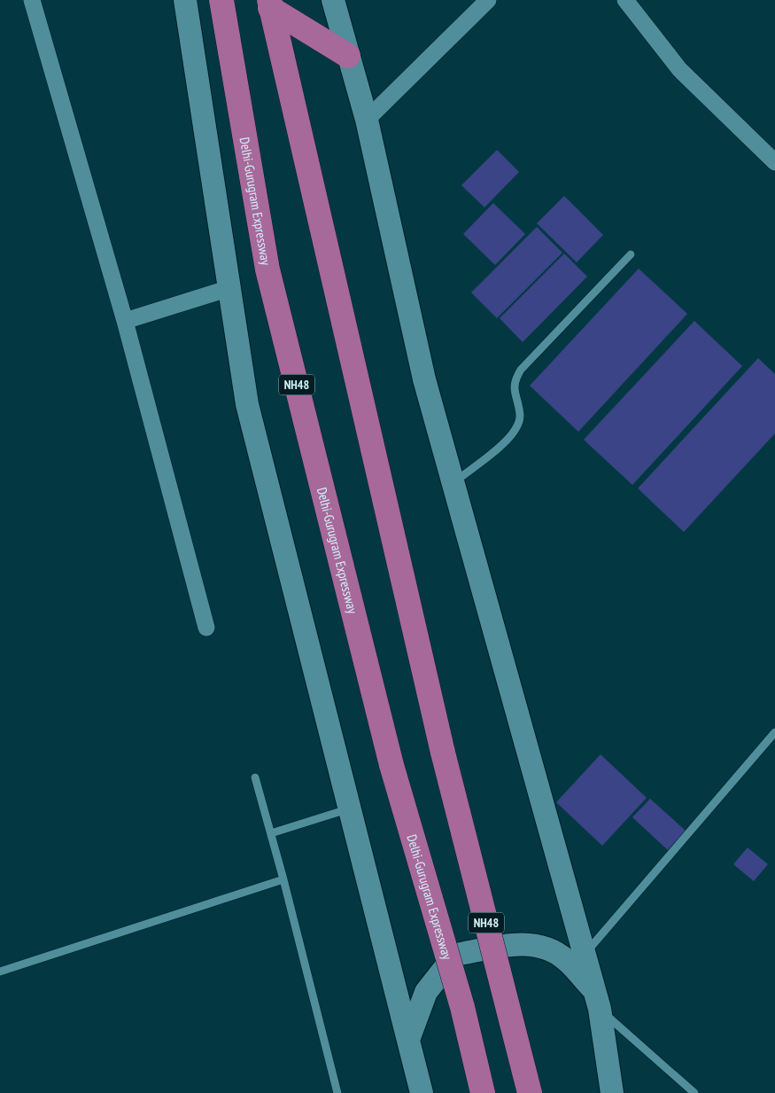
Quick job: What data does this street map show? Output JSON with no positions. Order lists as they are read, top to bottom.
{
  "streets": {
    "highway": ["Delhi-Gurugram Expressway", "NH48"]
  }
}
